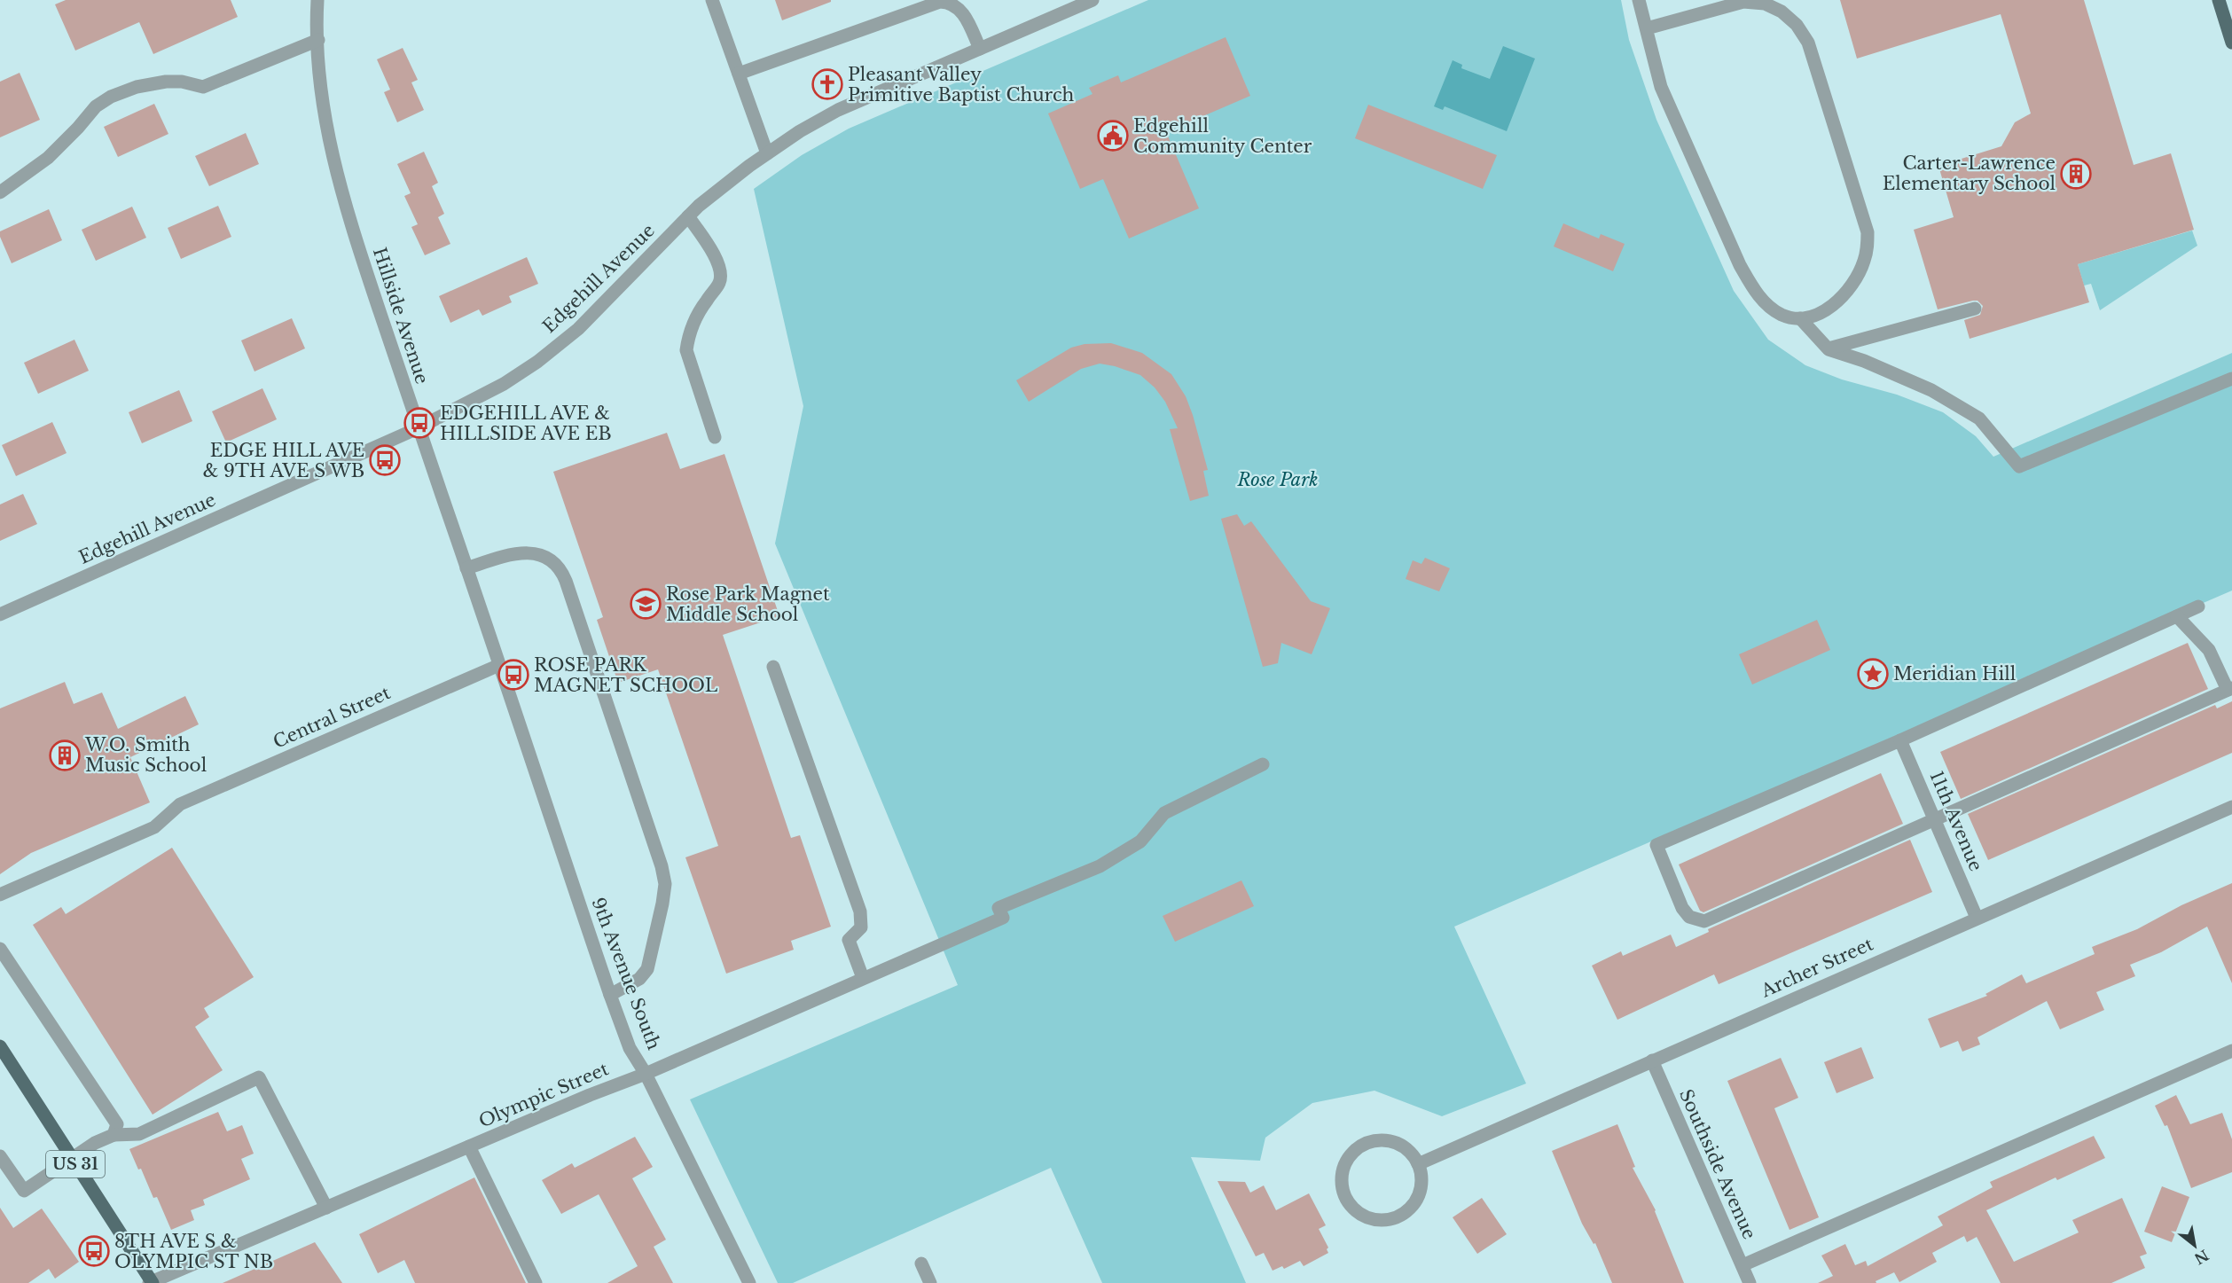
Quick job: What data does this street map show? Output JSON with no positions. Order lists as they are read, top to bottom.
{
  "streets": {
    "main road": ["US 31"],
    "street": [
      "Edgehill Avenue",
      "Hillside Avenue",
      "Central Street",
      "11th Avenue",
      "Archer Street",
      "9th Avenue South",
      "Olympic Street",
      "Southside Avenue"
    ]
  },
  "crossings": [
    ["Edgehill Avenue", "Hillside Avenue"],
    ["Hillside Avenue", "Central Street"],
    ["Hillside Avenue", "9th Avenue South"],
    ["Central Street", "9th Avenue South"],
    ["11th Avenue", "Archer Street"],
    ["Archer Street", "Southside Avenue"],
    ["9th Avenue South", "Olympic Street"],
    ["Olympic Street", "US 31"]
  ],
  "parks": ["Rose Park"],
  "places": {
    "church": ["Pleasant Valley Primitive Baptist Church"],
    "public building": ["Edgehill Community Center"],
    "building": ["Carter-Lawrence Elementary School", "W.O. Smith Music School"],
    "bus stop": [
      "EDGEHILL AVE & HILLSIDE AVE EB",
      "EDGE HILL AVE & 9TH AVE S WB",
      "ROSE PARK MAGNET SCHOOL",
      "8TH AVE S & OLYMPIC ST NB"
    ],
    "school or university": ["Rose Park Magnet Middle School"],
    "place": ["Meridian Hill"]
  },
  "north": "bottom right"
}
